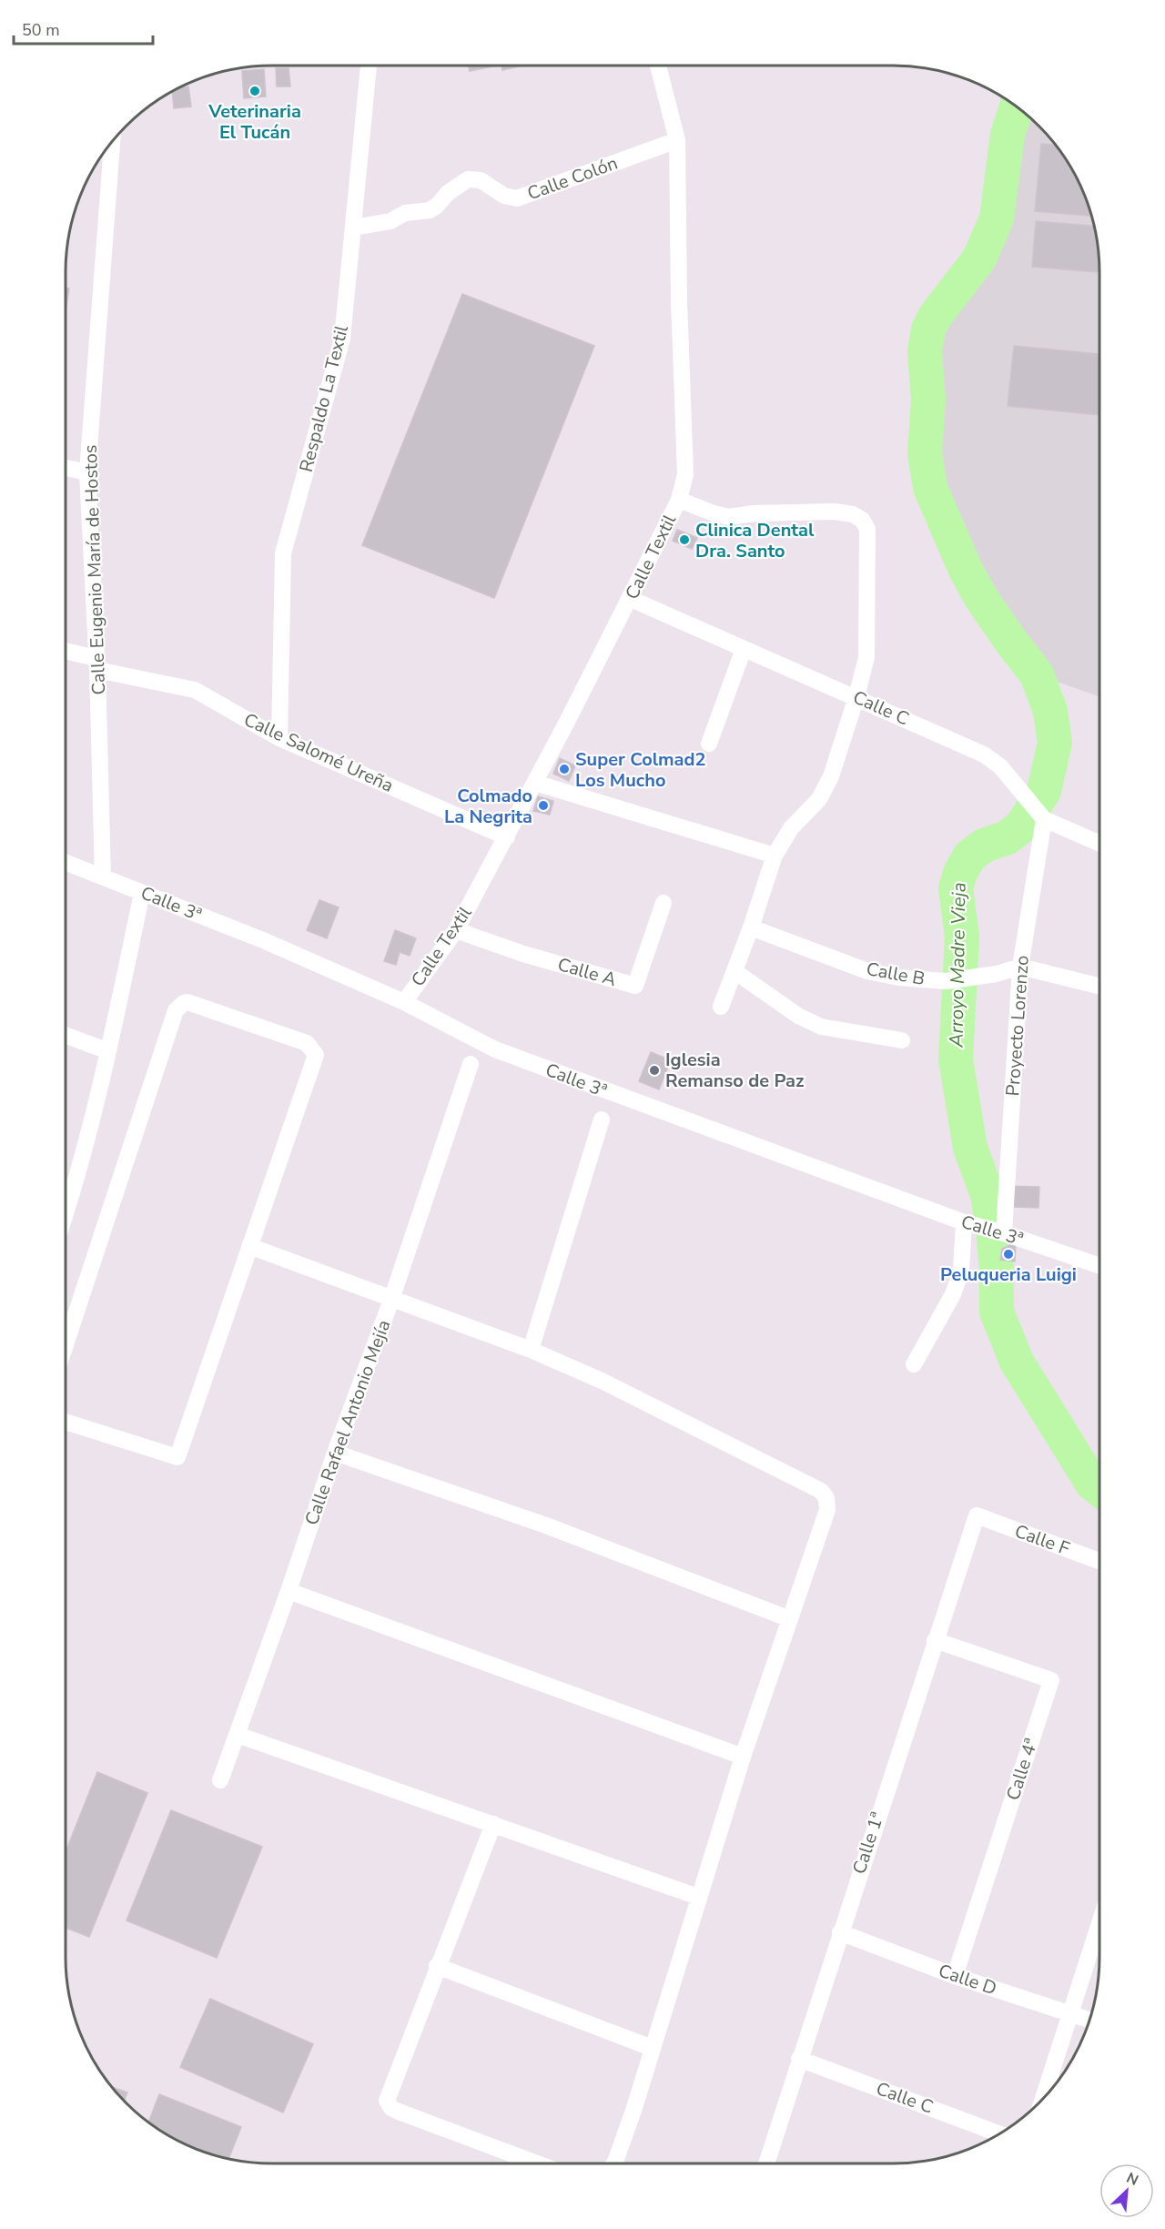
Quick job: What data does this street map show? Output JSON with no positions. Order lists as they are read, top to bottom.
{
  "streets": {
    "street": [
      "Calle Colón",
      "Respaldo La Textil",
      "Calle Textil",
      "Calle Eugenio María de Hostos",
      "Calle C",
      "Calle Salomé Ureña",
      "Calle 3ª",
      "Calle A",
      "Calle B",
      "Proyecto Lorenzo",
      "Calle Rafael Antonio Mejía",
      "Calle F",
      "Calle 4ª",
      "Calle 1ª",
      "Calle D"
    ]
  },
  "crossings": [
    ["Calle Colón", "Respaldo La Textil"],
    ["Calle Colón", "Calle Textil"],
    ["Respaldo La Textil", "Calle Salomé Ureña"],
    ["Calle Textil", "Calle C"],
    ["Calle Textil", "Calle Salomé Ureña"],
    ["Calle Textil", "Calle 3ª"],
    ["Calle Textil", "Calle A"],
    ["Calle Eugenio María de Hostos", "Calle Salomé Ureña"],
    ["Calle Eugenio María de Hostos", "Calle 3ª"],
    ["Calle C", "Proyecto Lorenzo"],
    ["Calle C", "Calle 1ª"],
    ["Calle 3ª", "Proyecto Lorenzo"],
    ["Calle B", "Proyecto Lorenzo"],
    ["Calle F", "Calle 1ª"],
    ["Calle 4ª", "Calle 1ª"],
    ["Calle 4ª", "Calle D"],
    ["Calle 1ª", "Calle D"]
  ],
  "water": ["Arroyo Madre Vieja"],
  "places": [
    "Veterinaria El Tucán",
    "Clinica Dental Dra. Santo",
    "Super Colmad2 Los Mucho",
    "Colmado La Negrita",
    "Iglesia Remanso de Paz",
    "Peluqueria Luigi"
  ],
  "scale_bar": "50 m",
  "north": "top right"
}
